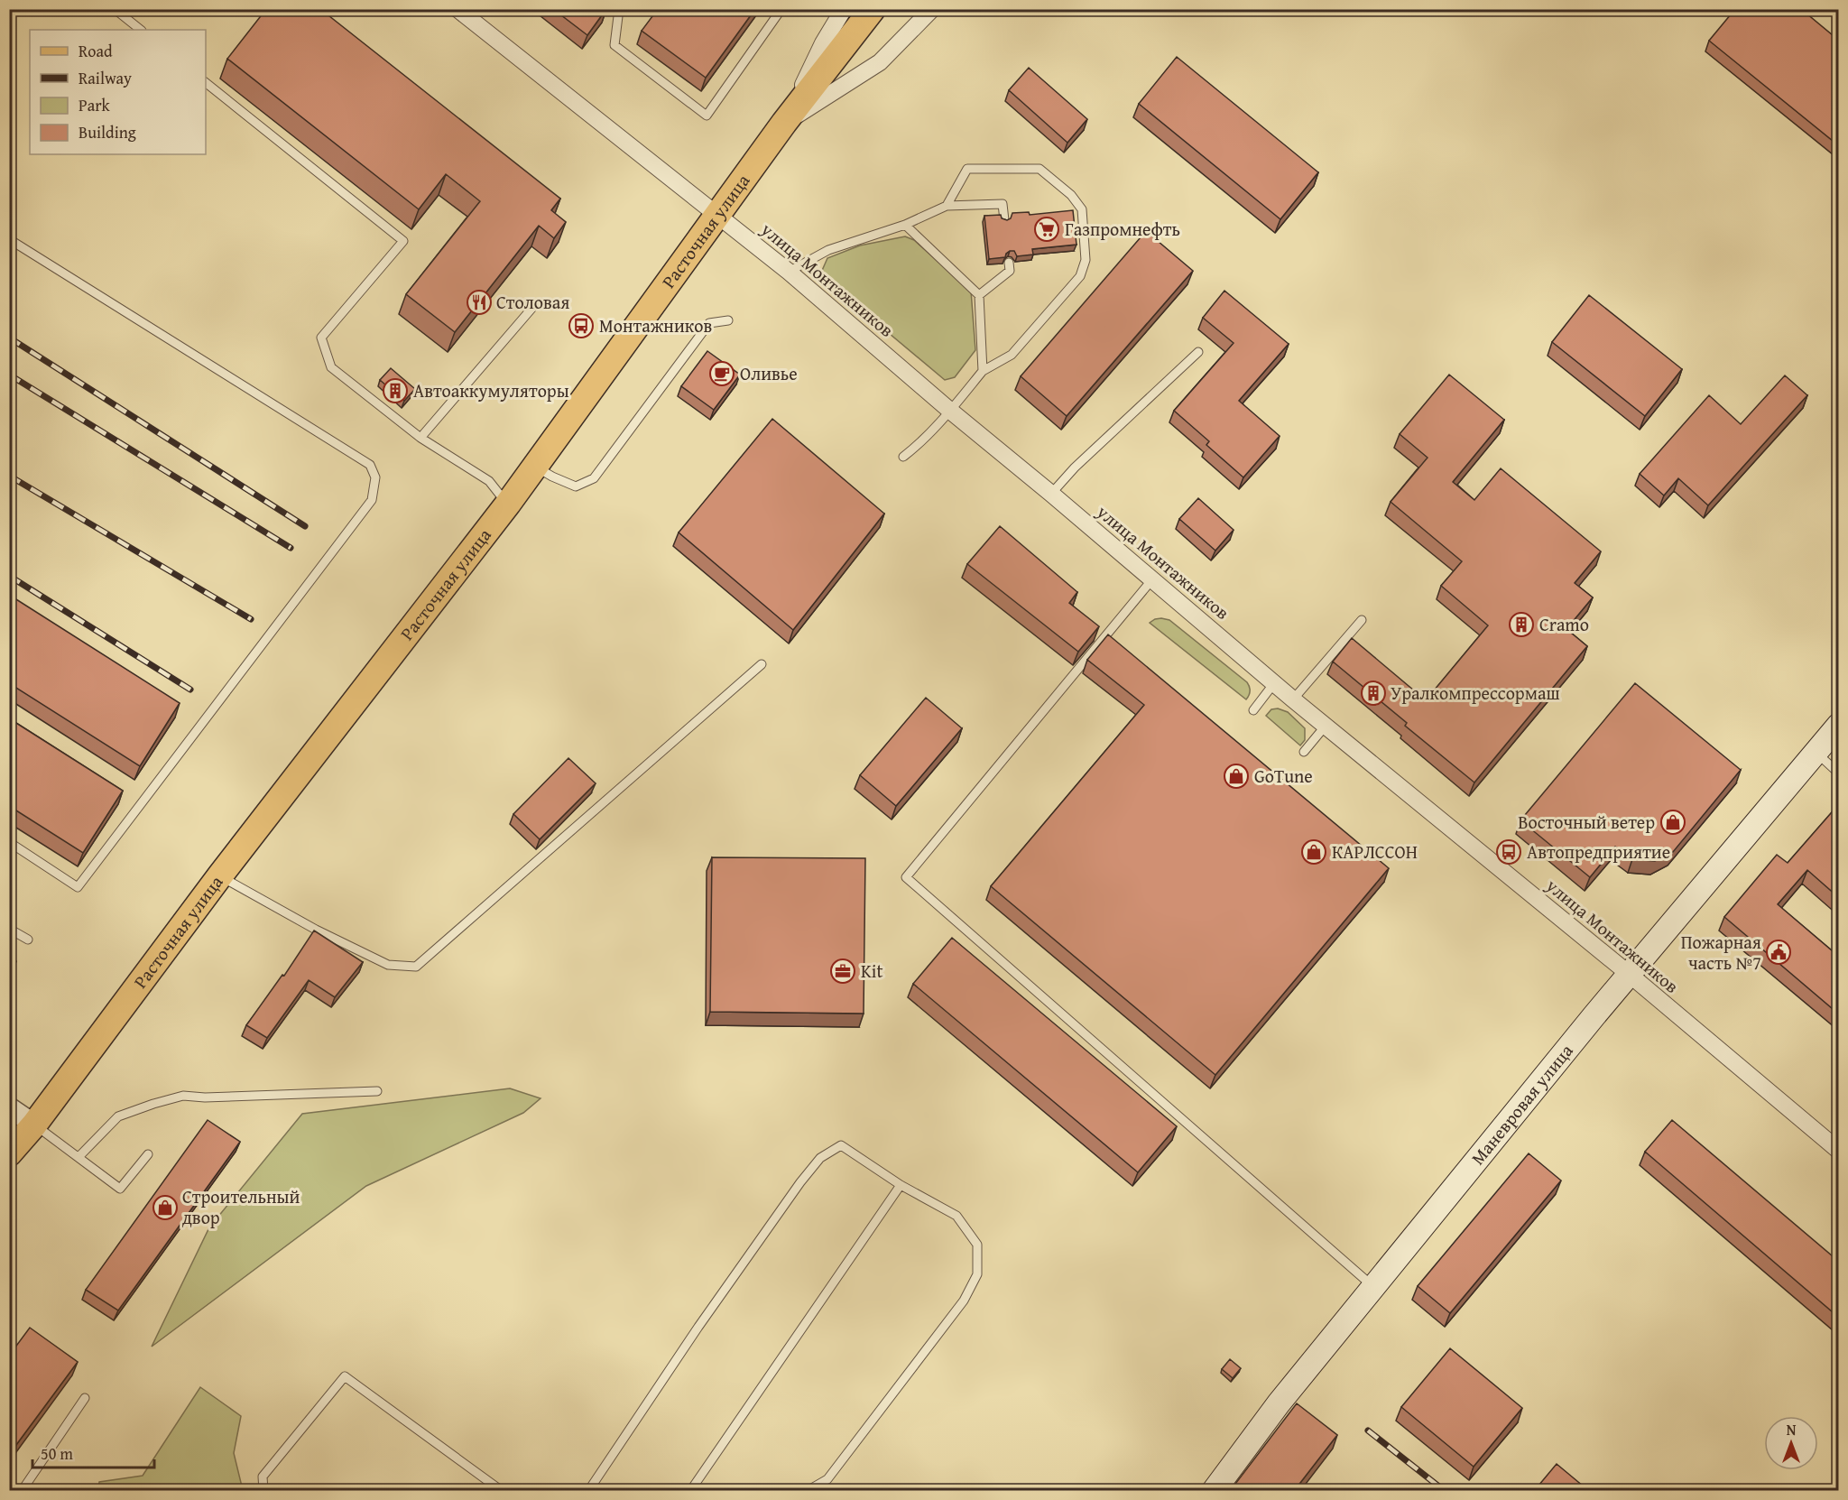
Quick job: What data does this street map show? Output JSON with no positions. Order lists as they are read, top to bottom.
{
  "streets": {
    "main road": ["Расточная улица", "Маневровая улица"],
    "street": ["улица Монтажников"]
  },
  "crossings": [
    ["Расточная улица", "улица Монтажников"],
    ["улица Монтажников", "Маневровая улица"]
  ],
  "places": {
    "supermarket": ["Газпромнефть"],
    "restaurant": ["Столовая"],
    "bus stop": ["Монтажников", "Автопредприятие"],
    "cafe": ["Оливье"],
    "building": ["Автоаккумуляторы", "Cramo", "Уралкомпрессормаш"],
    "shop": [
      "GoTune",
      "Восточный ветер",
      "КАРЛССОН",
      "Строительный двор"
    ],
    "public building": ["Пожарная часть №7"],
    "office": ["Kit"]
  },
  "legend": [
    "Road",
    "Railway",
    "Park",
    "Building"
  ],
  "scale_bar": "50 m",
  "north": "top"
}
